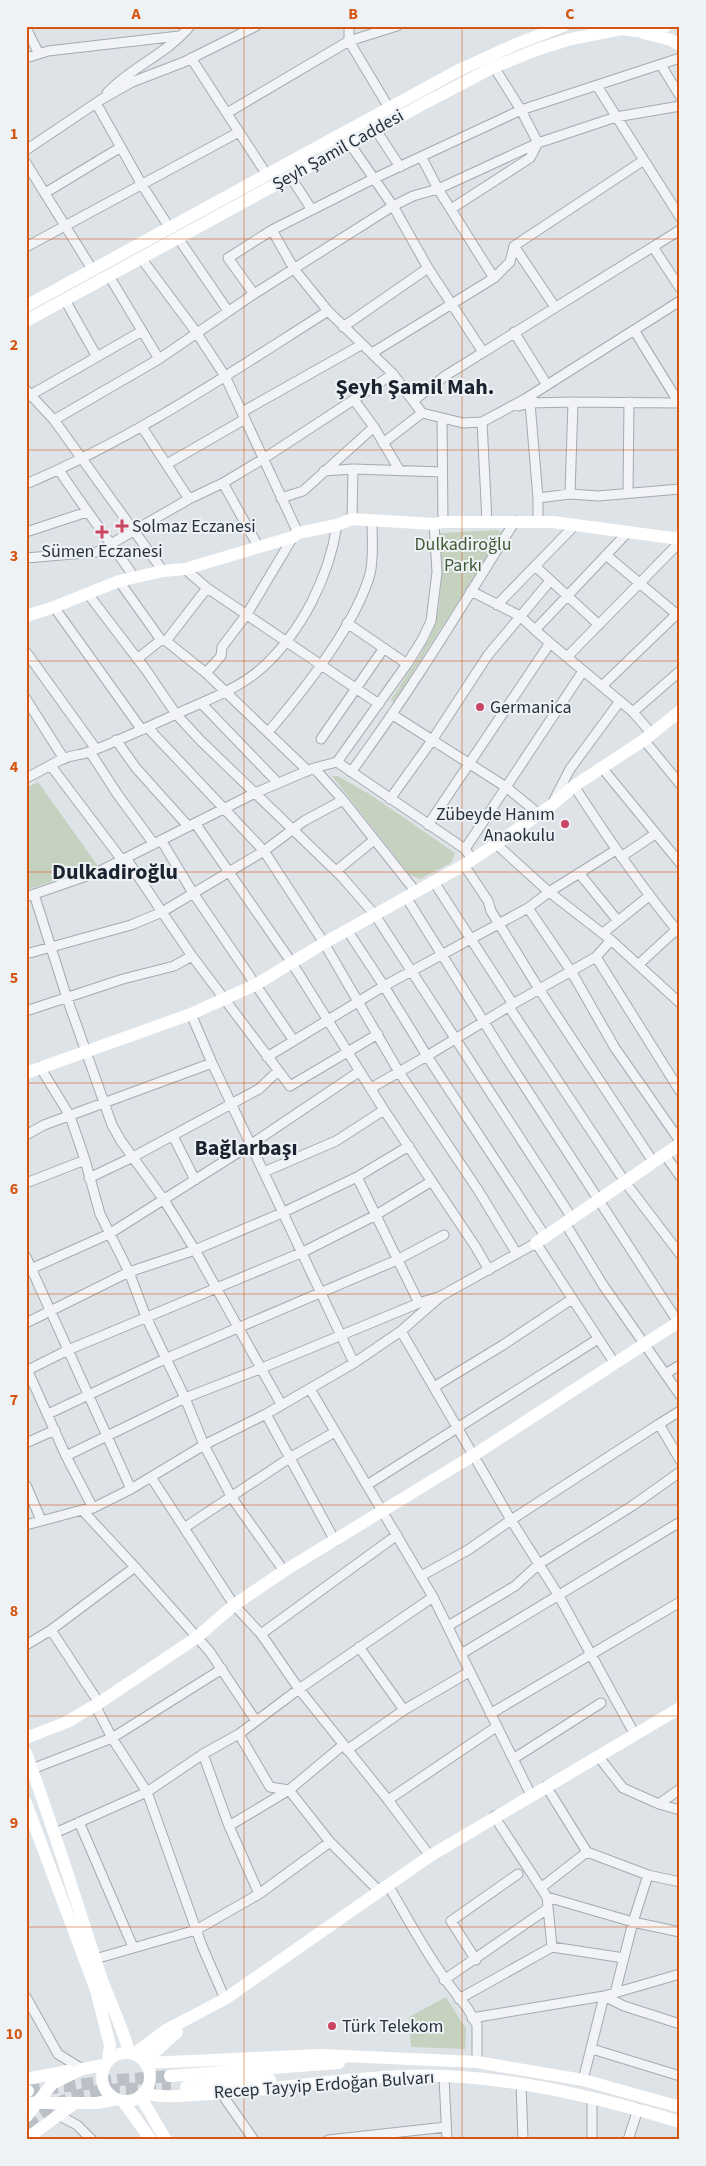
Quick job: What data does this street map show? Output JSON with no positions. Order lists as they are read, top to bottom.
{
  "streets": {
    "main road": ["Şeyh Şamil Caddesi", "Recep Tayyip Erdoğan Bulvarı"]
  },
  "districts": ["Şeyh Şamil Mah.", "Dulkadiroğlu", "Bağlarbaşı"],
  "parks": ["Dulkadiroğlu Parkı"],
  "places": {
    "health": ["Solmaz Eczanesi", "Sümen Eczanesi"],
    "other": ["Germanica", "Zübeyde Hanım Anaokulu", "Türk Telekom"]
  },
  "grid": {
    "columns": ["A", "B", "C"],
    "rows": [
      "1",
      "2",
      "3",
      "4",
      "5",
      "6",
      "7",
      "8",
      "9",
      "10"
    ]
  }
}
